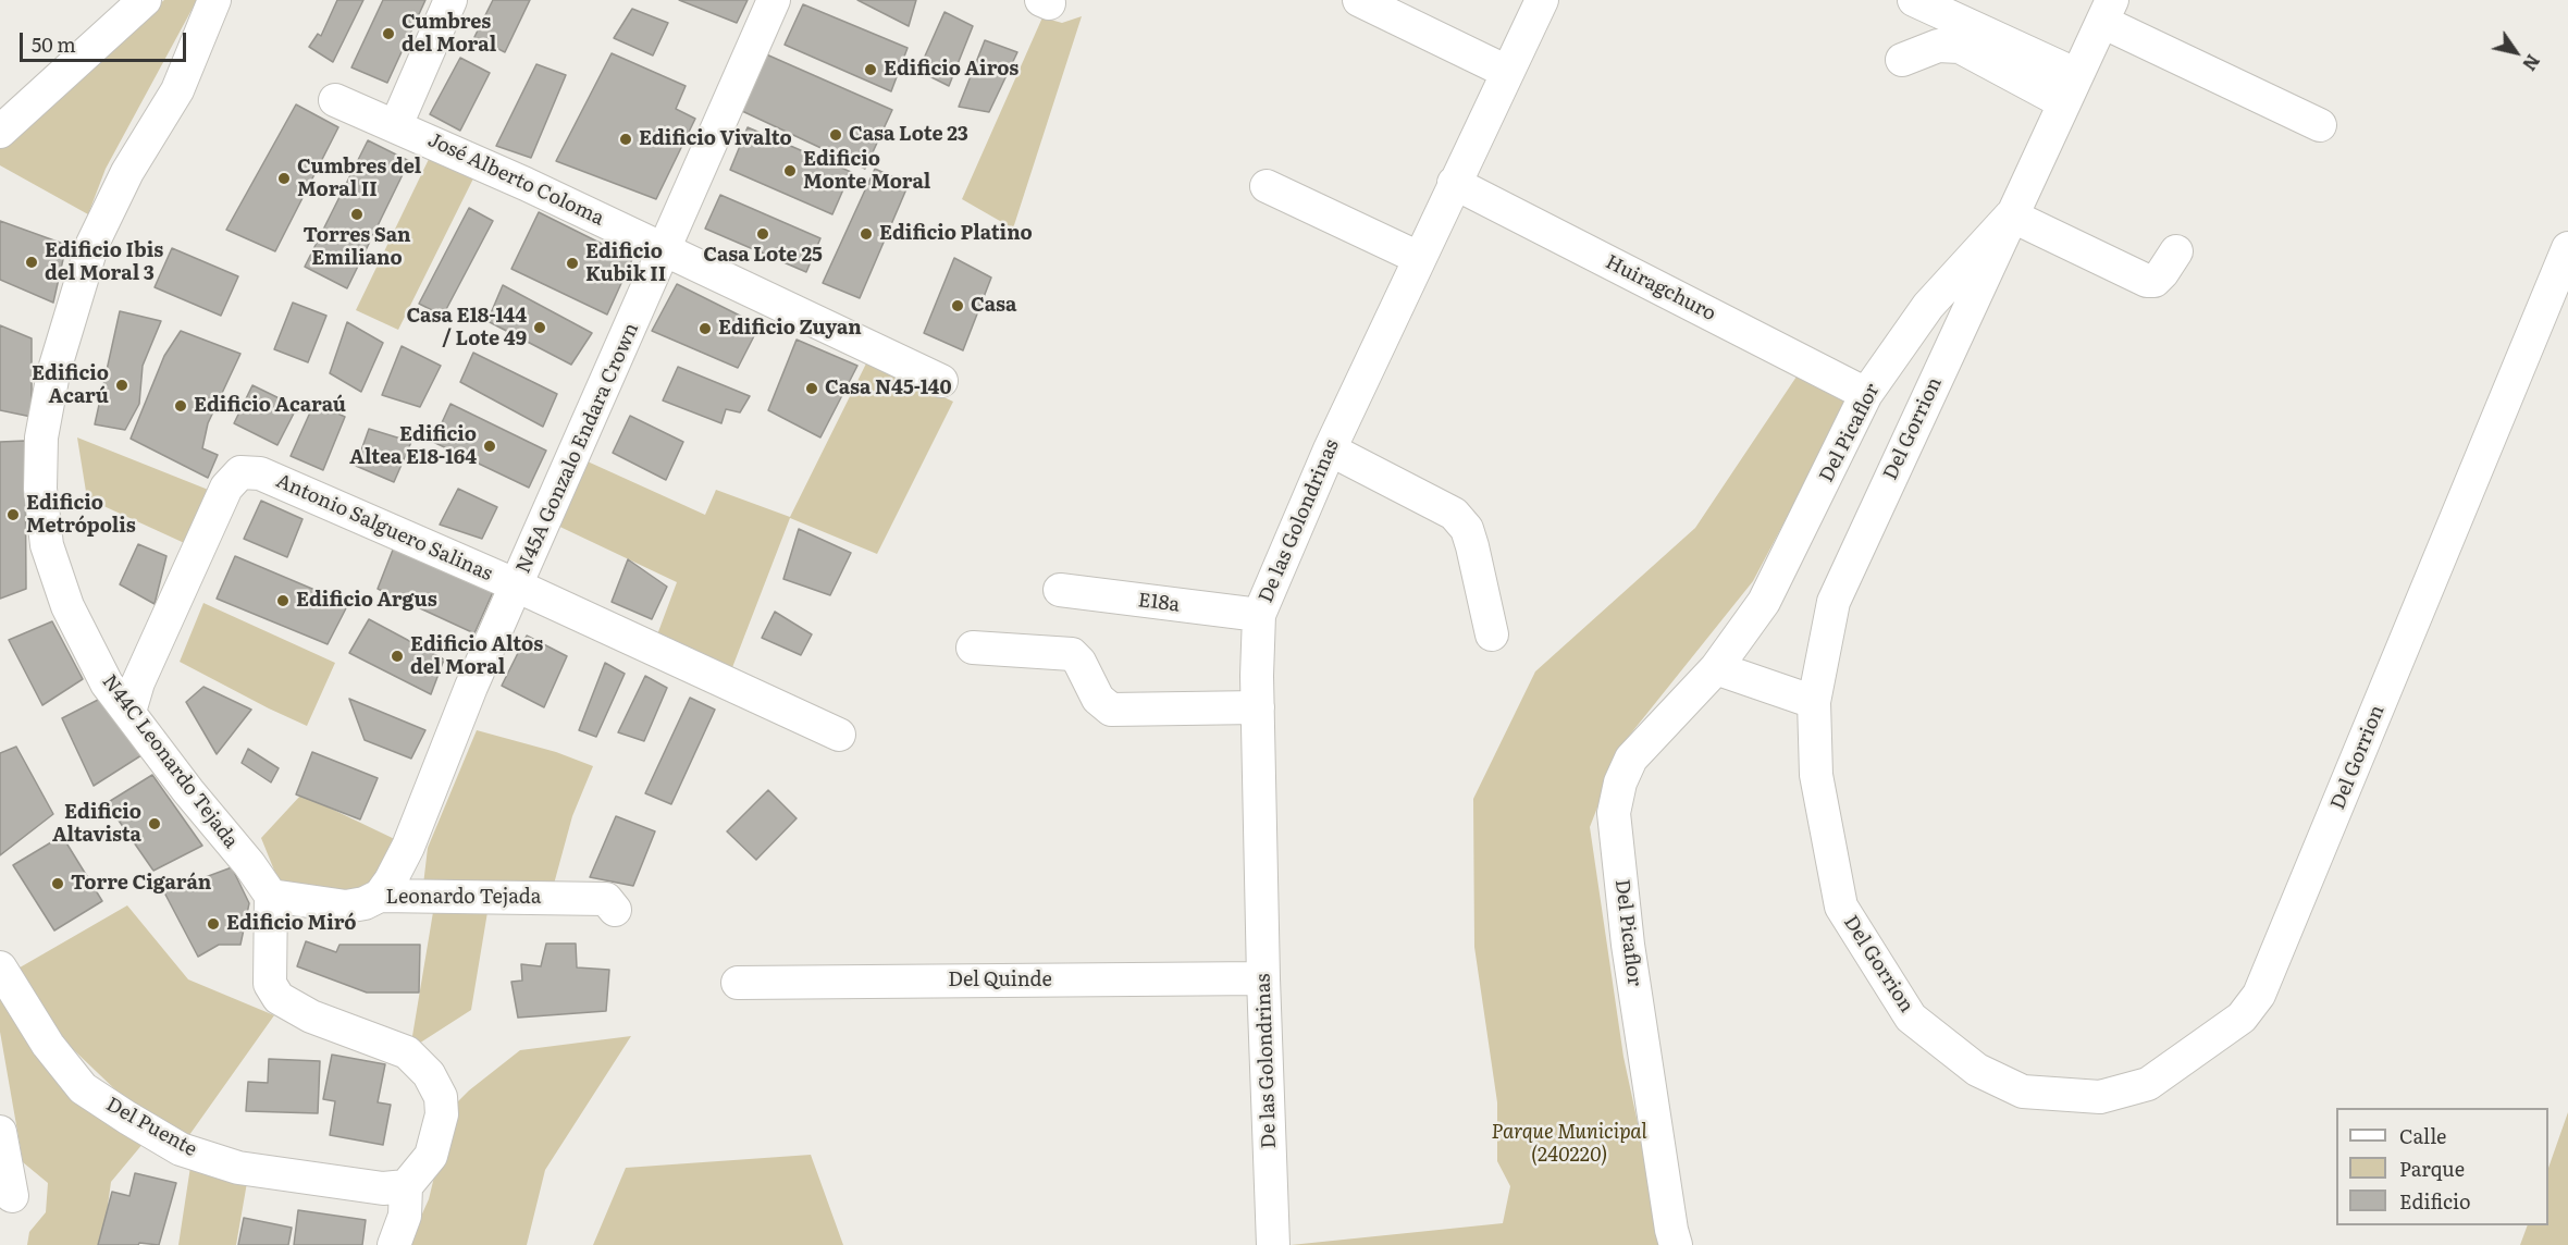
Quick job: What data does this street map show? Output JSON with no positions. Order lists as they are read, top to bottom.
{
  "streets": {
    "street": [
      "José Alberto Coloma",
      "Huiragchuro",
      "Del Gorrion",
      "Del Picaflor",
      "N45A Gonzalo Endara Crown",
      "De las Golondrinas",
      "Antonio Salguero Salinas",
      "E18a",
      "N44C Leonardo Tejada",
      "Leonardo Tejada",
      "Del Quinde",
      "Del Puente"
    ]
  },
  "crossings": [
    ["José Alberto Coloma", "N45A Gonzalo Endara Crown"],
    ["Huiragchuro", "Del Picaflor"],
    ["Huiragchuro", "De las Golondrinas"],
    ["Del Gorrion", "Del Picaflor"],
    ["N45A Gonzalo Endara Crown", "Antonio Salguero Salinas"],
    ["N45A Gonzalo Endara Crown", "Leonardo Tejada"],
    ["De las Golondrinas", "E18a"],
    ["De las Golondrinas", "Del Quinde"],
    ["Antonio Salguero Salinas", "N44C Leonardo Tejada"],
    ["N44C Leonardo Tejada", "Leonardo Tejada"]
  ],
  "parks": ["Parque Municipal (240220)"],
  "places": [
    "Cumbres del Moral",
    "Edificio Airos",
    "Casa Lote 23",
    "Edificio Vivalto",
    "Edificio Monte Moral",
    "Cumbres del Moral II",
    "Torres San Emiliano",
    "Casa Lote 25",
    "Edificio Platino",
    "Edificio Ibis del Moral 3",
    "Edificio Kubik II",
    "Casa",
    "Casa E18-144 / Lote 49",
    "Edificio Zuyan",
    "Edificio Acarú",
    "Casa N45-140",
    "Edificio Acaraú",
    "Edificio Altea E18-164",
    "Edificio Metrópolis",
    "Edificio Argus",
    "Edificio Altos del Moral",
    "Edificio Altavista",
    "Torre Cigarán",
    "Edificio Miró"
  ],
  "legend": ["Calle", "Parque", "Edificio"],
  "scale_bar": "50 m",
  "north": "bottom right"
}
